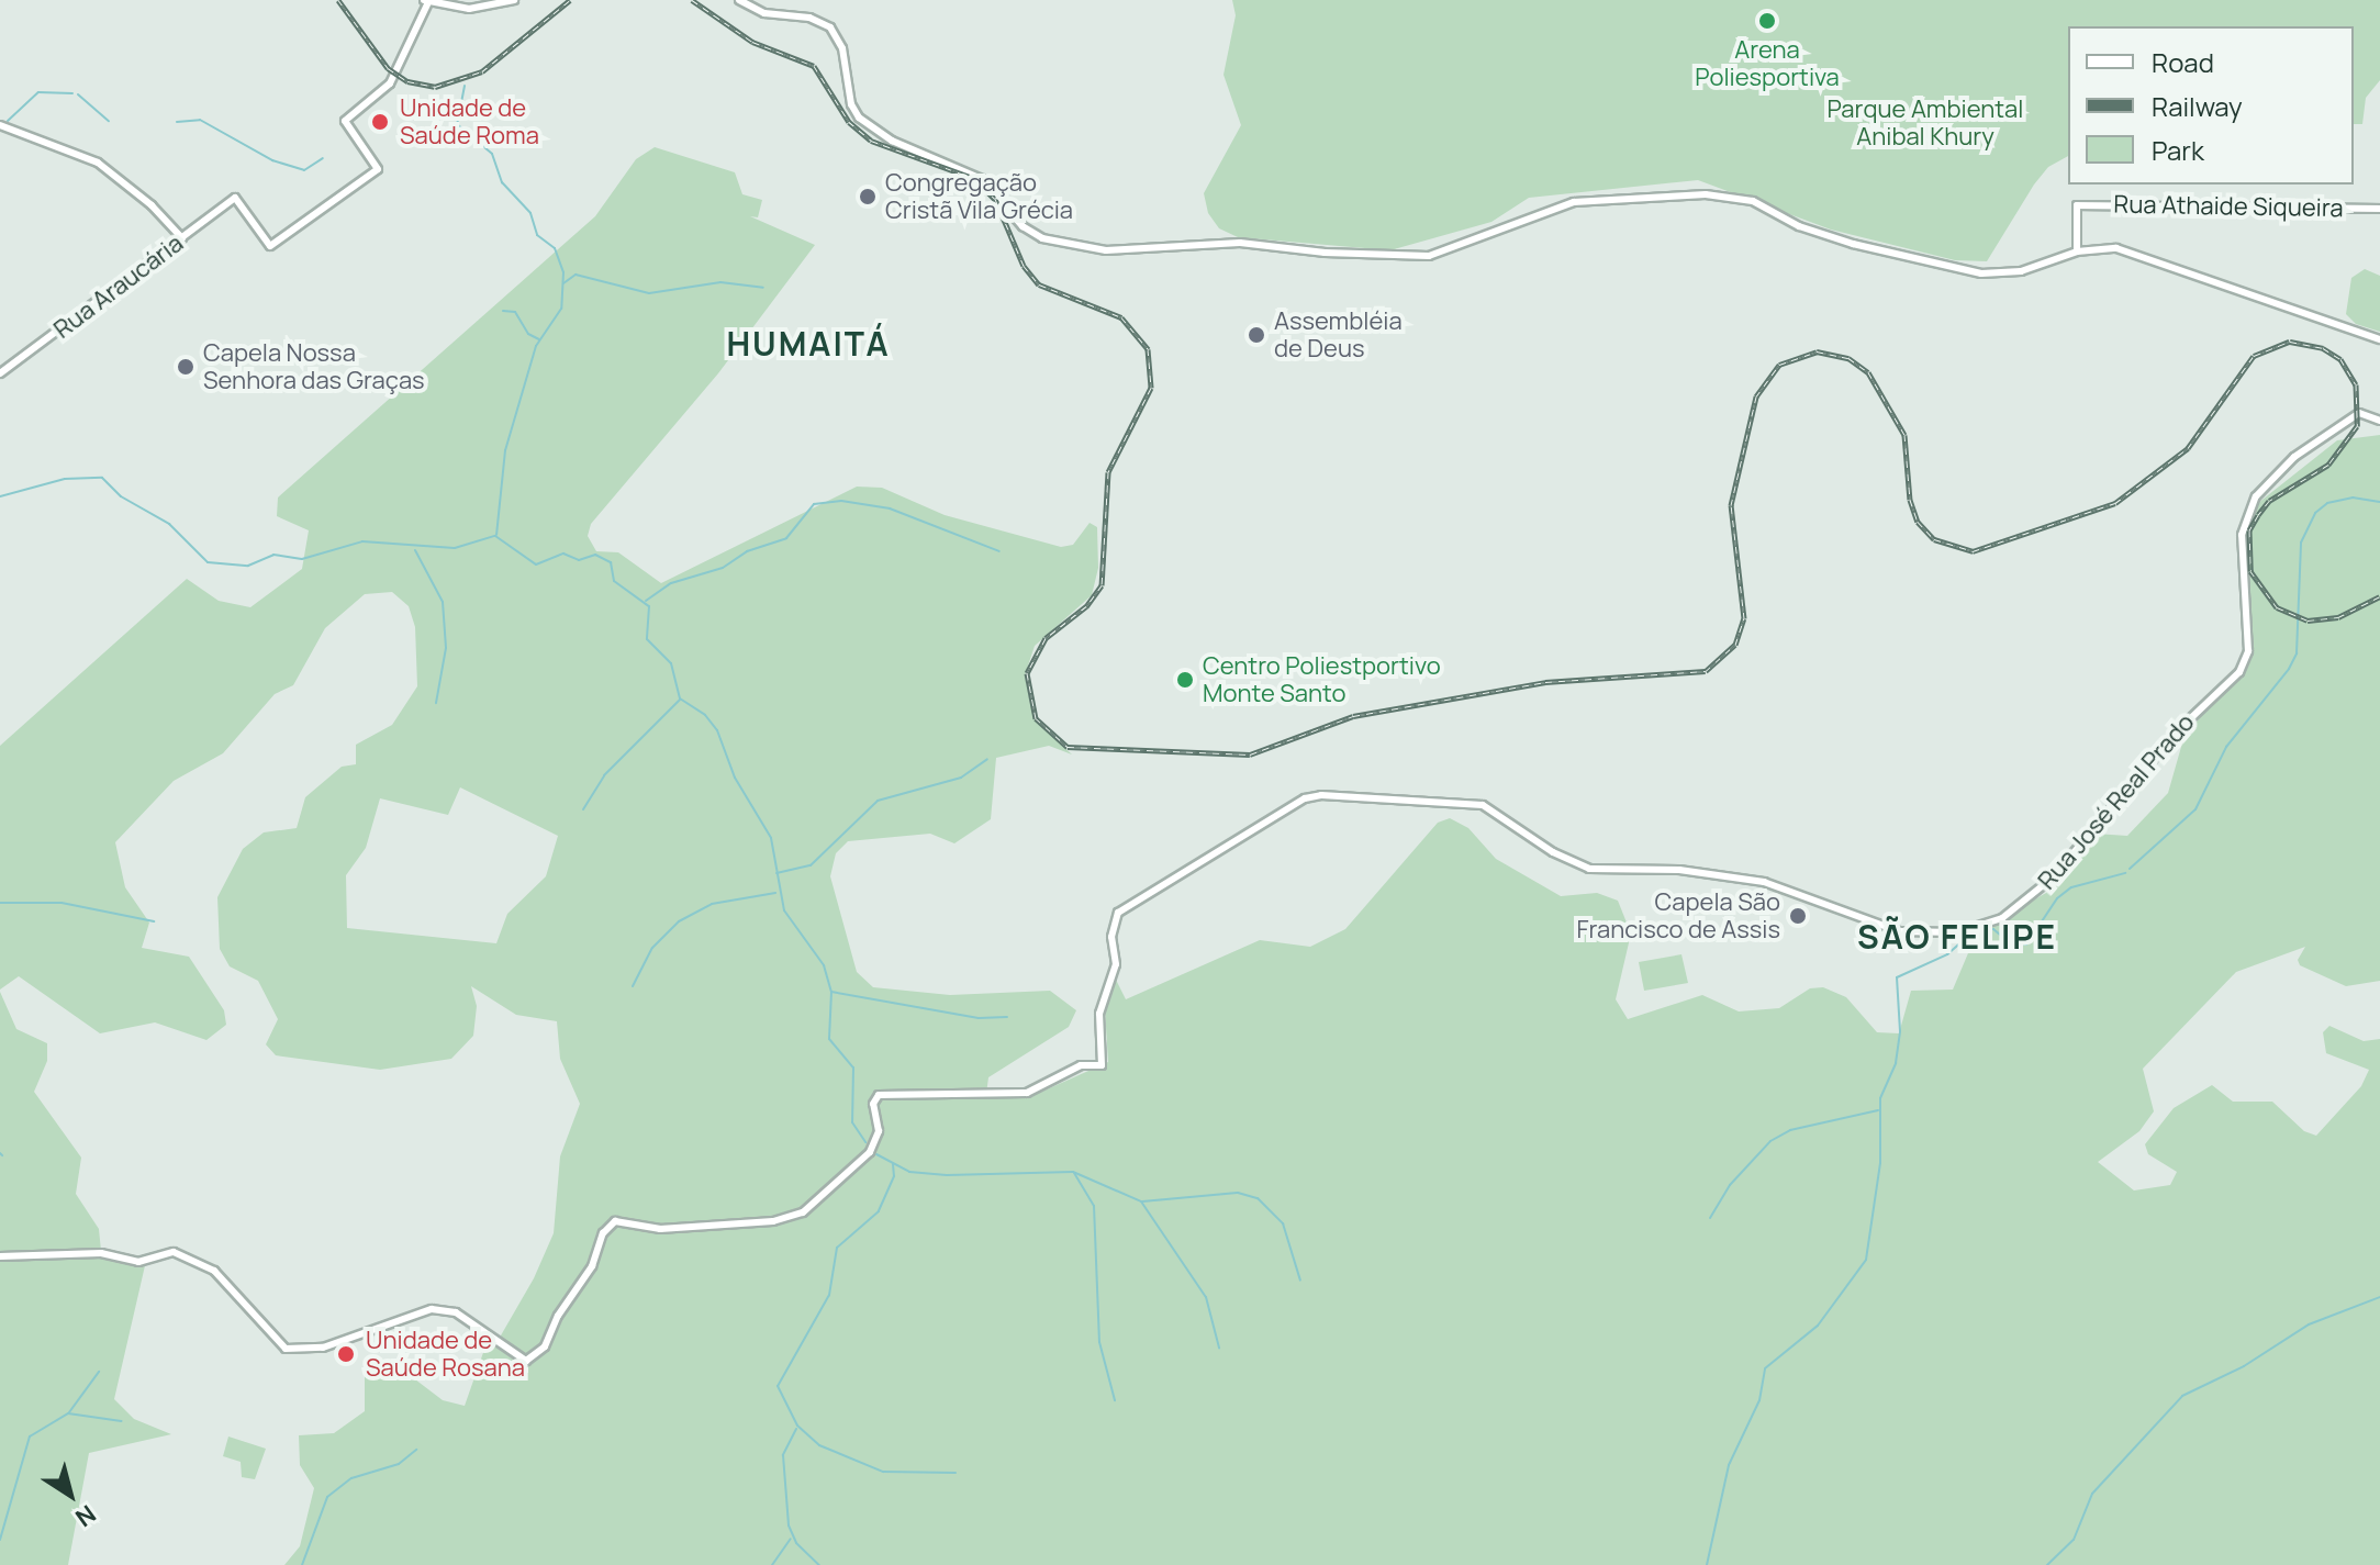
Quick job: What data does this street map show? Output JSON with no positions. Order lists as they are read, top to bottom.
{
  "streets": {
    "street": ["Rua Athaide Siqueira", "Rua Araucária", "Rua José Real Prado"]
  },
  "districts": ["HUMAITÁ", "SÃO FELIPE"],
  "parks": ["Parque Ambiental Anibal Khury"],
  "places": [
    "Arena Poliesportiva",
    "Unidade de Saúde Roma",
    "Congregação Cristã Vila Grécia",
    "Assembléia de Deus",
    "Capela Nossa Senhora das Graças",
    "Centro Poliestportivo Monte Santo",
    "Capela São Francisco de Assis",
    "Unidade de Saúde Rosana"
  ],
  "legend": ["Road", "Railway", "Park"],
  "north": "bottom right"
}
